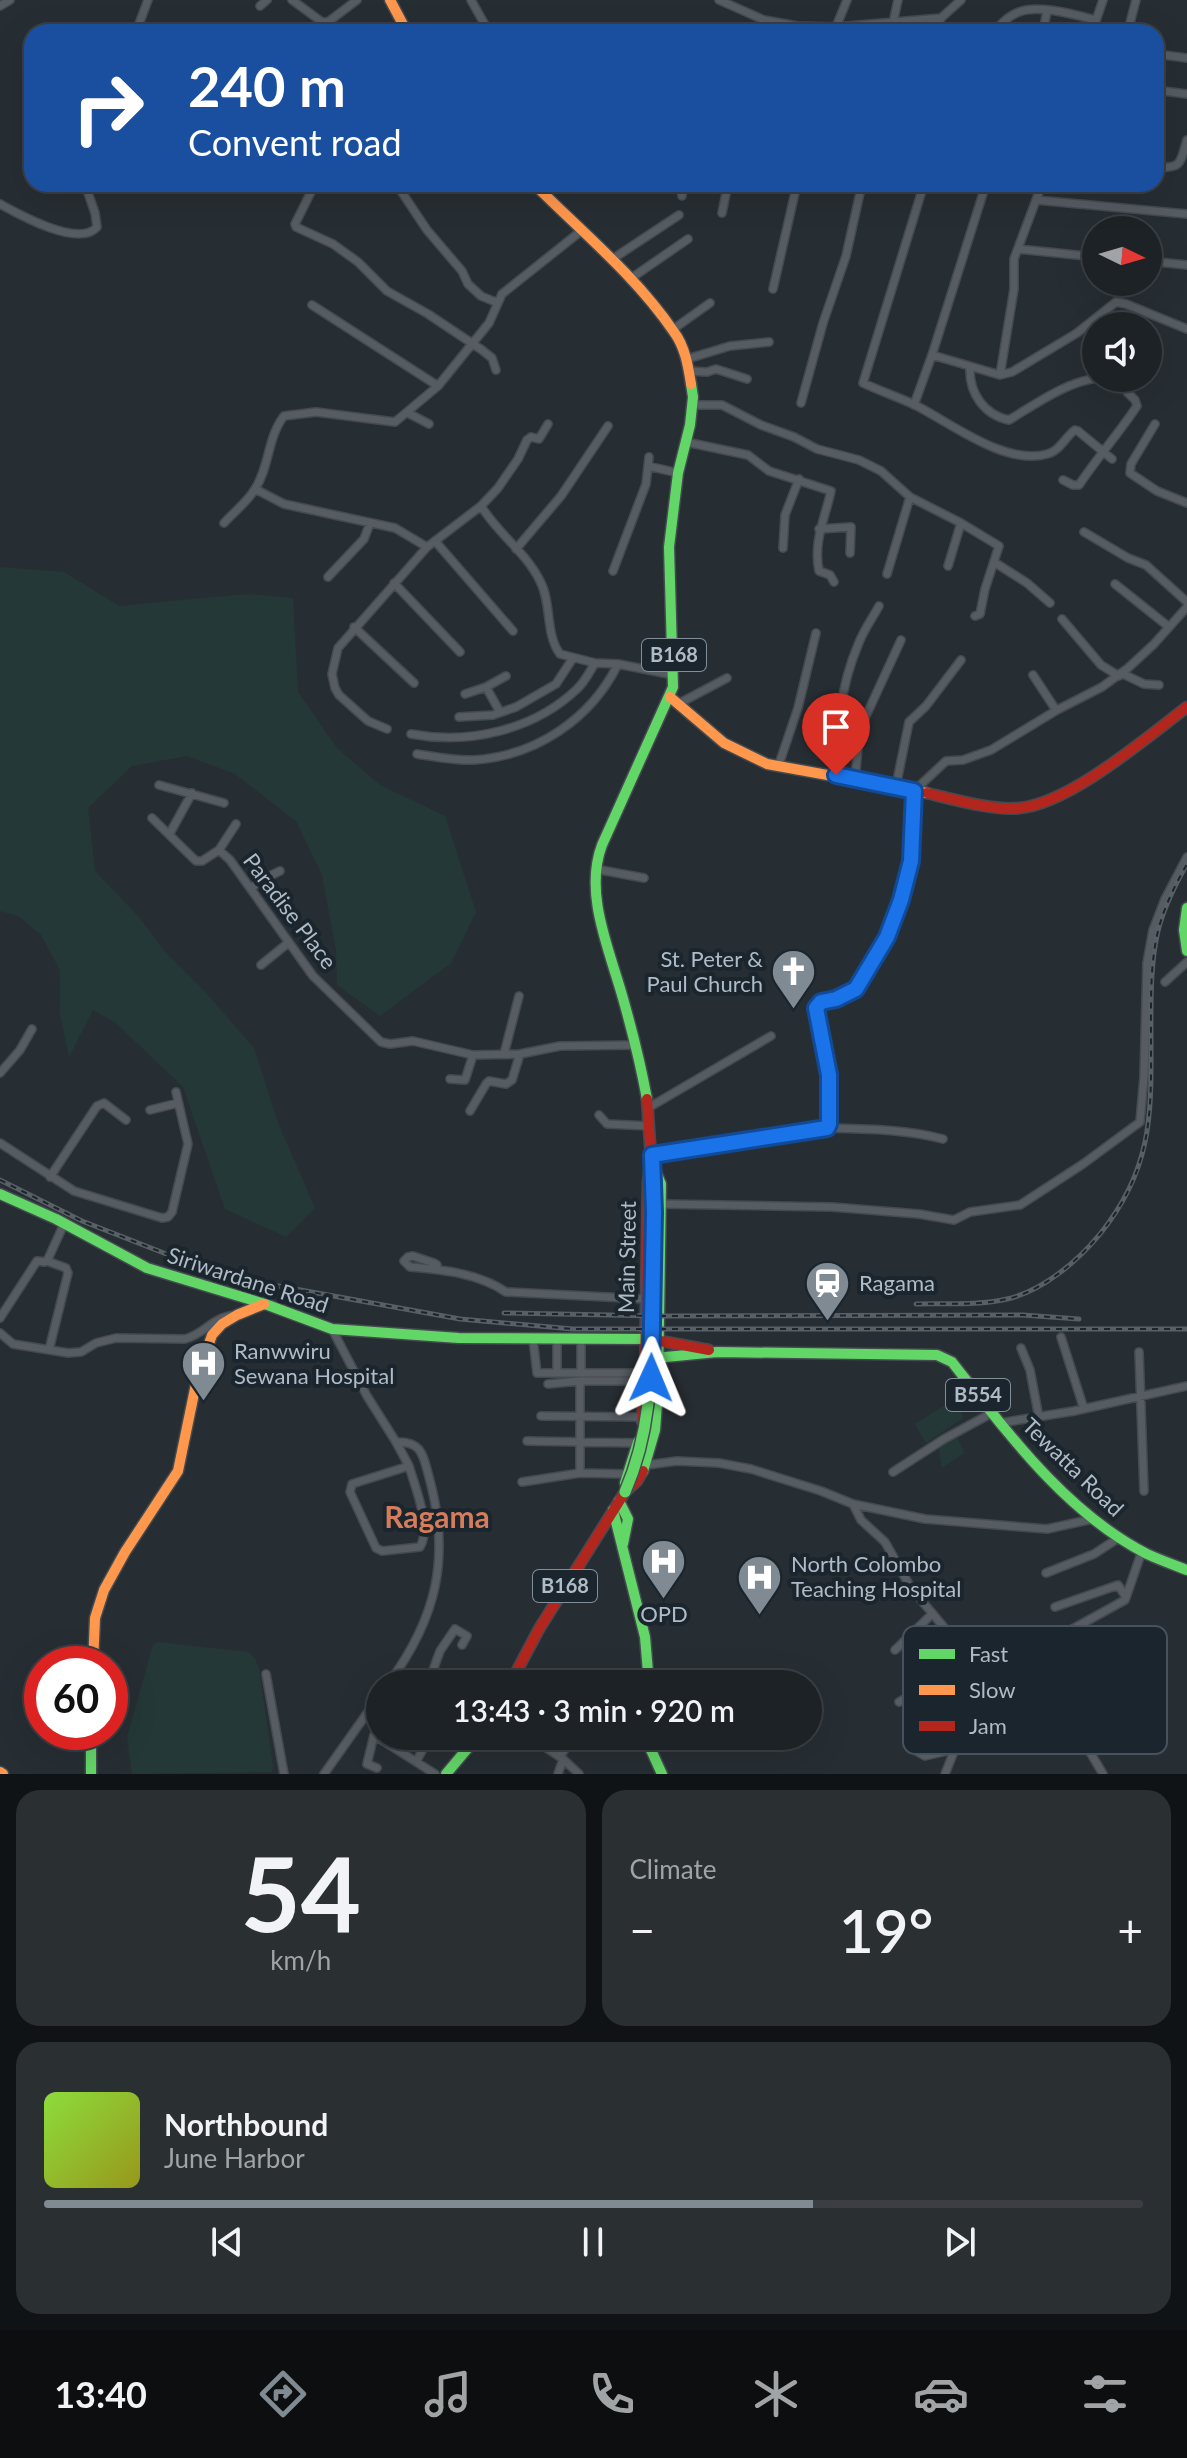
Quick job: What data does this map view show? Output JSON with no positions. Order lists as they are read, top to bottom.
{
  "streets": {
    "main road": [
      "B168",
      "Main Street",
      "Siriwardane Road",
      "B554",
      "Tewatta Road"
    ],
    "street": ["Paradise Place"]
  },
  "crossings": [
    ["B168", "Paradise Place"],
    ["B168", "Main Street"],
    ["B168", "Siriwardane Road"],
    ["B168", "Tewatta Road"],
    ["Main Street", "Siriwardane Road"],
    ["Main Street", "Tewatta Road"],
    ["Siriwardane Road", "Tewatta Road"]
  ],
  "districts": ["Ragama"],
  "places": {
    "church": ["St. Peter & Paul Church"],
    "station": ["Ragama"],
    "hospital": ["Ranwwiru Sewana Hospital", "OPD", "North Colombo Teaching Hospital"]
  },
  "legend": ["Fast", "Slow", "Jam"],
  "north": "right",
  "page": {
    "turn": ["240 m", "Convent road"],
    "limit": "60",
    "trip": "13:43 · 3 min · 920 m",
    "tile": [
      ["54", "km/h"],
      "Climate"
    ],
    "heat": ["−", "19°", "+"],
    "song": ["Northbound", "June Harbor"],
    "tabs": "13:40"
  }
}
